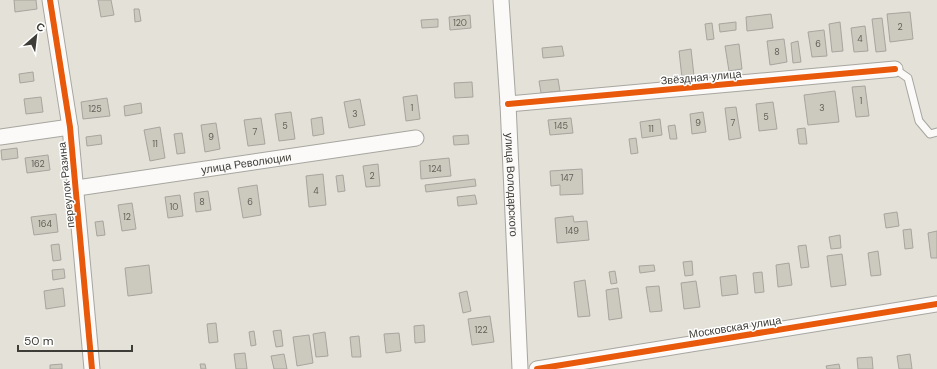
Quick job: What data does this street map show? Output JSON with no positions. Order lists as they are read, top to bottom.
{
  "streets": {
    "street": [
      "Звёздная улица",
      "улица Революции",
      "улица Володарского",
      "переулок Разина",
      "Московская улица"
    ]
  },
  "crossings": [
    ["Звёздная улица", "улица Володарского"],
    ["улица Революции", "переулок Разина"]
  ],
  "house_numbers": [
    "120",
    "2",
    "4",
    "6",
    "8",
    "1",
    "1",
    "3",
    "125",
    "3",
    "5",
    "9",
    "7",
    "5",
    "145",
    "11",
    "7",
    "9",
    "11",
    "162",
    "124",
    "2",
    "147",
    "4",
    "8",
    "6",
    "10",
    "12",
    "164",
    "149",
    "122"
  ],
  "scale_bar": "50 m",
  "north": "top right"
}
